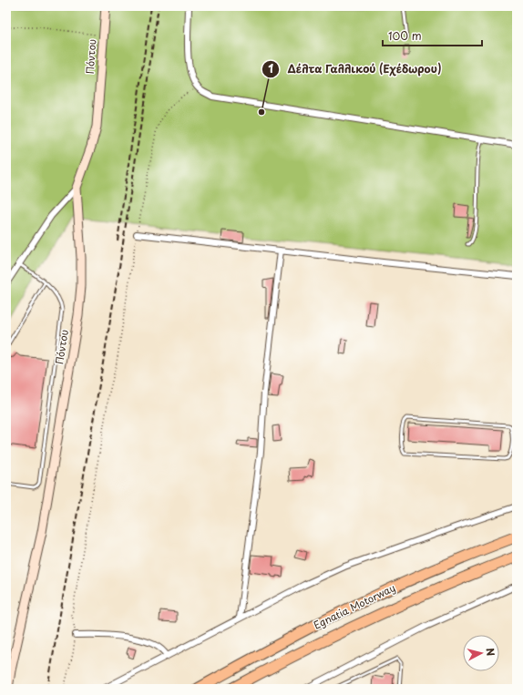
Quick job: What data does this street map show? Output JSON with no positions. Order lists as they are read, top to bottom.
{
  "streets": {
    "highway": ["Egnatia Motorway"],
    "street": ["Πόντου"]
  },
  "places": ["Δέλτα Γαλλικού (Εχέδωρου)"],
  "scale_bar": "100 m",
  "north": "right"
}
